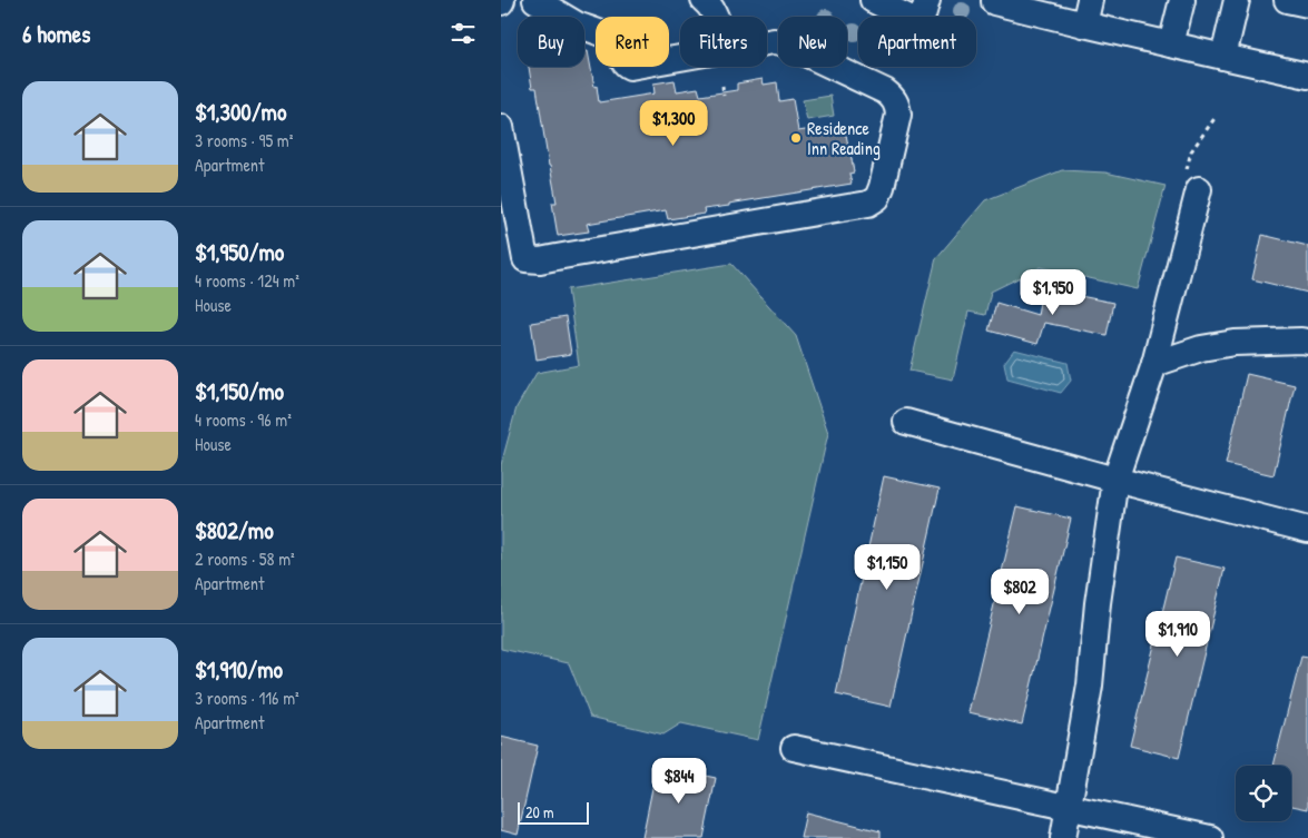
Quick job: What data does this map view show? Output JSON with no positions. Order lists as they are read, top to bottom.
{
  "places": ["Residence Inn Reading"],
  "scale_bar": "20 m",
  "page": {
    "heading": "6 homes",
    "chip": [
      "Buy",
      "Rent",
      "Filters",
      "New",
      "Apartment"
    ],
    "list": [
      {
        "name": "$1,300/mo",
        "note": "3 rooms · 95 m² · Apartment"
      },
      {
        "name": "$1,950/mo",
        "note": "4 rooms · 124 m² · House"
      },
      {
        "name": "$1,150/mo",
        "note": "4 rooms · 96 m² · House"
      },
      {
        "name": "$802/mo",
        "note": "2 rooms · 58 m² · Apartment"
      },
      {
        "name": "$1,910/mo",
        "note": "3 rooms · 116 m² · Apartment"
      }
    ],
    "price": [
      "$1,300",
      "$1,950",
      "$1,150",
      "$802",
      "$1,910",
      "$844"
    ],
    "scale": "20 m"
  }
}
